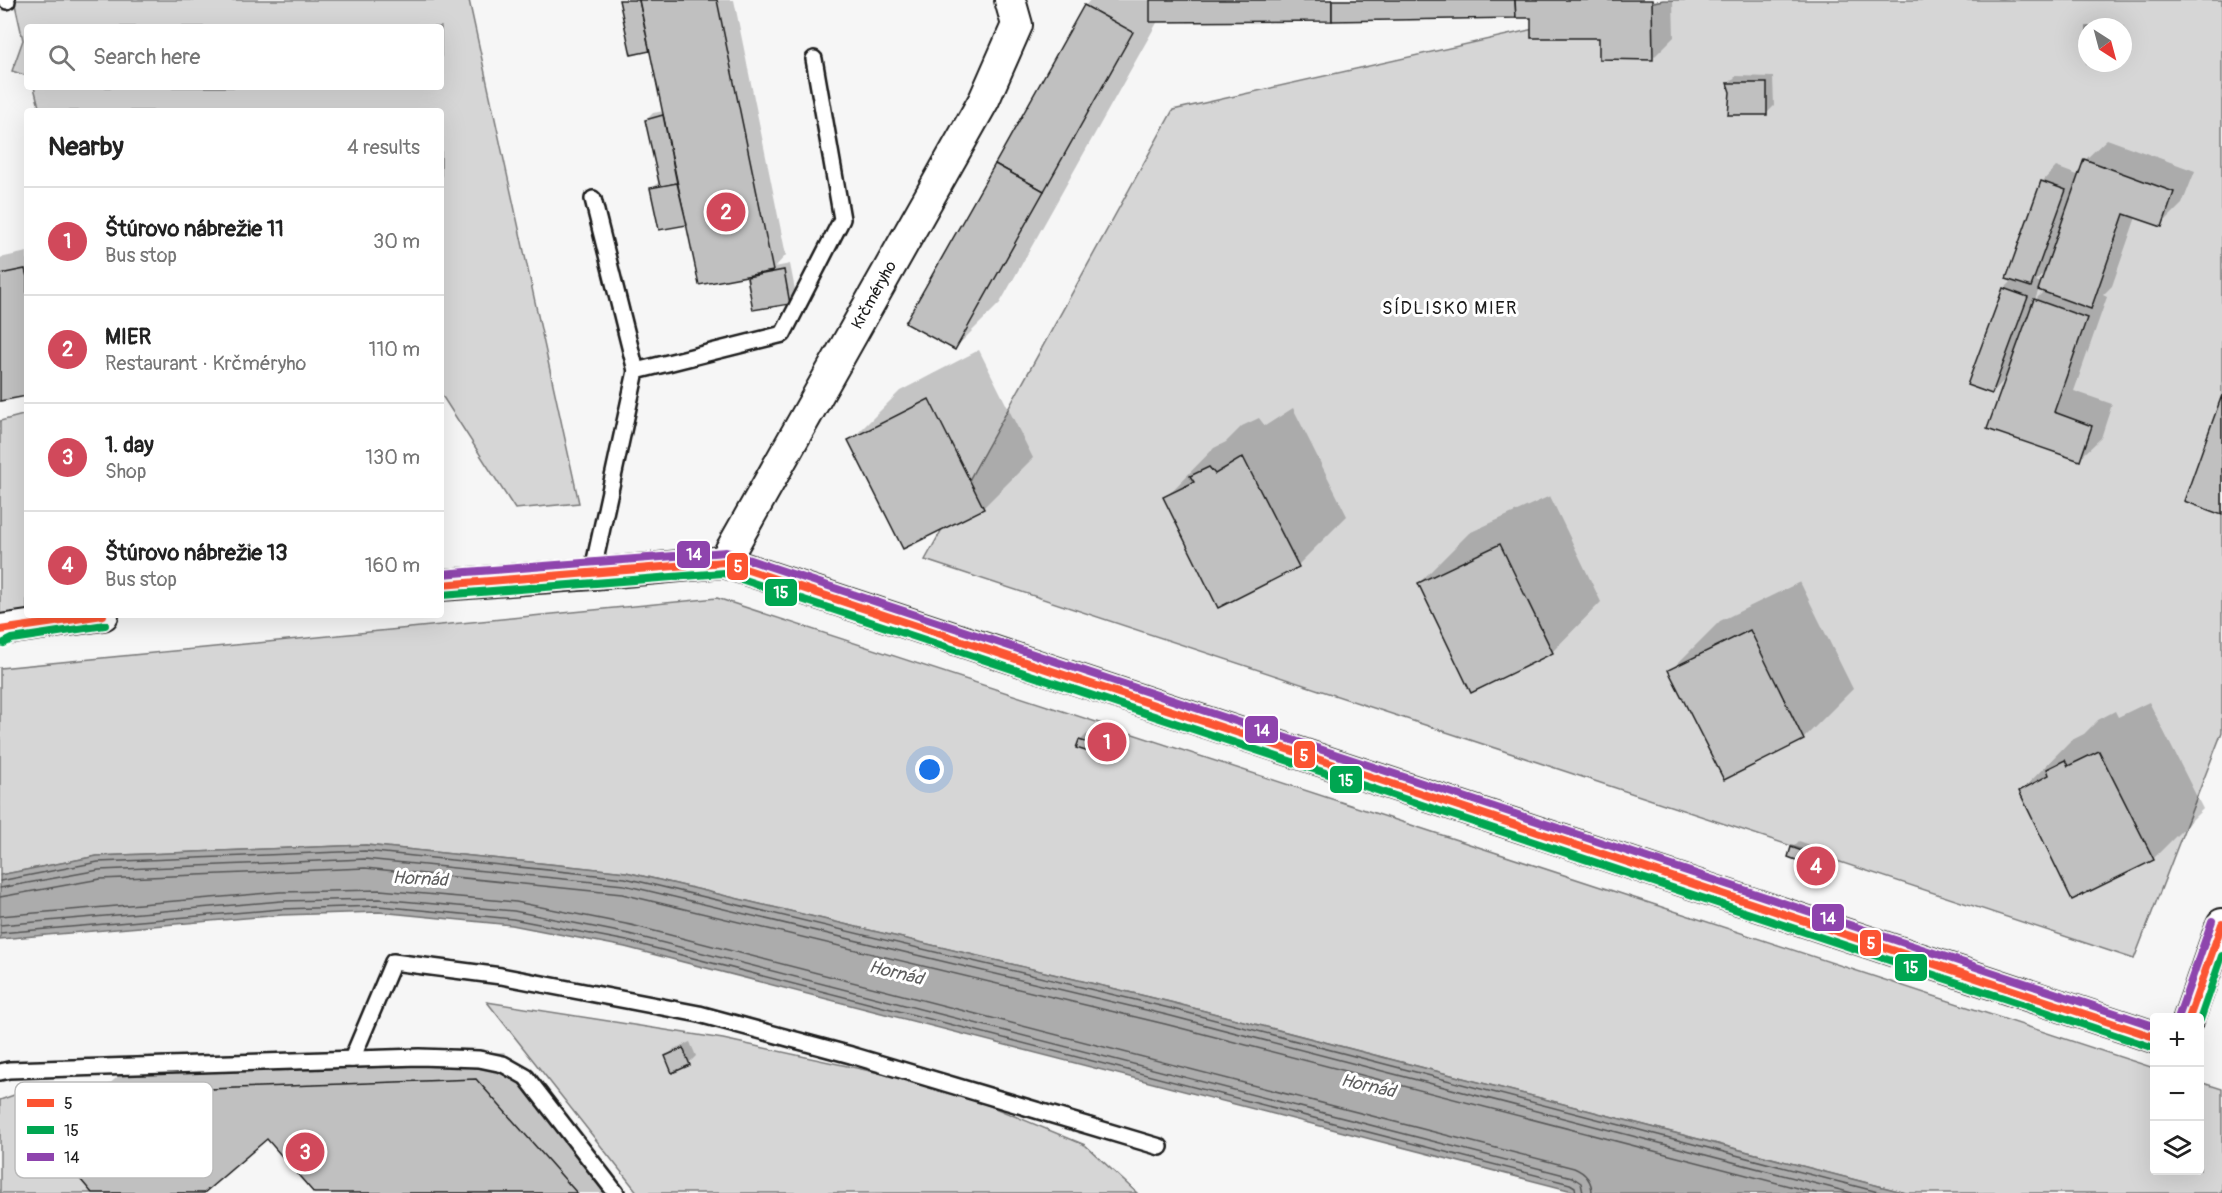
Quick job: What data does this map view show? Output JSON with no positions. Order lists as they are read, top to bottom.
{
  "streets": {
    "street": ["Krčméryho"]
  },
  "districts": ["SÍDLISKO MIER"],
  "water": ["Hornád"],
  "lines": ["transit line 14", "transit line 5", "transit line 15"],
  "legend": ["5", "15", "14"],
  "north": "bottom right",
  "page": {
    "search": "Search here",
    "heading": ["Nearby", "4 results"],
    "list": [
      {
        "mark": "1",
        "name": "Štúrovo nábrežie 11",
        "note": "Bus stop",
        "value": "30 m"
      },
      {
        "mark": "2",
        "name": "MIER",
        "note": "Restaurant · Krčméryho",
        "value": "110 m"
      },
      {
        "mark": "3",
        "name": "1. day",
        "note": "Shop",
        "value": "130 m"
      },
      {
        "mark": "4",
        "name": "Štúrovo nábrežie 13",
        "note": "Bus stop",
        "value": "160 m"
      }
    ],
    "pins": [
      "2",
      "1",
      "4",
      "3"
    ],
    "map_buttons": ["+", "−"]
  }
}
